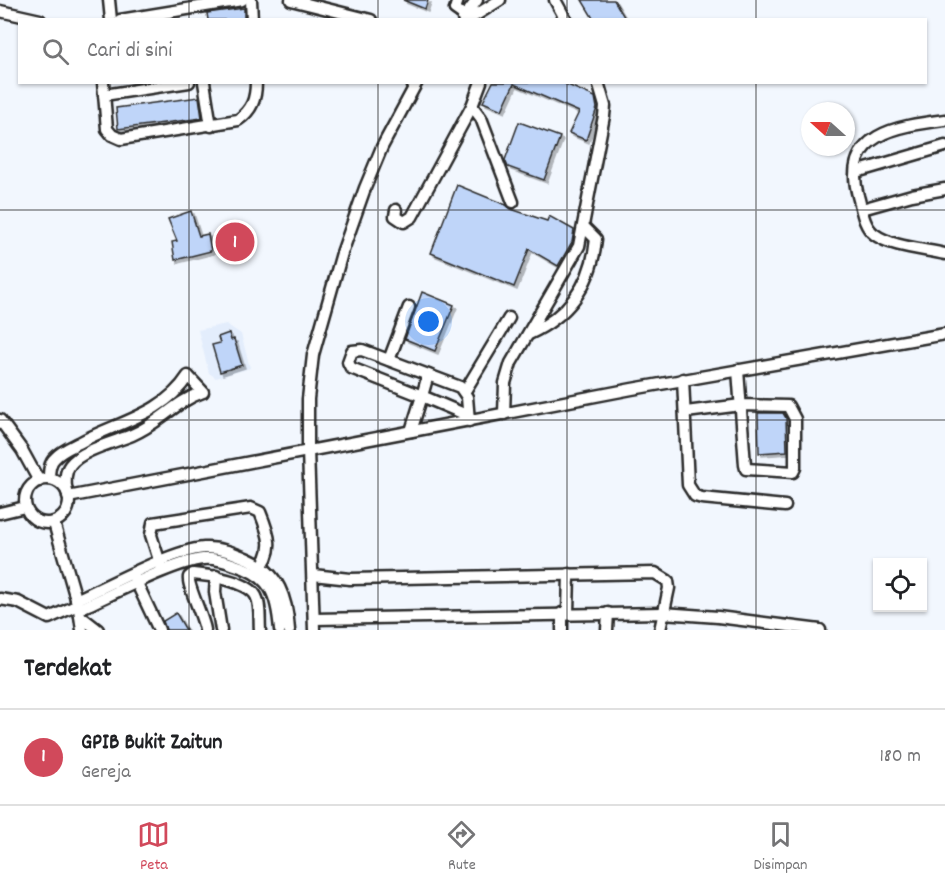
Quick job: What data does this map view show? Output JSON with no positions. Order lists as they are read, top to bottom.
{
  "north": "left",
  "page": {
    "search": "Cari di sini",
    "pins": "1",
    "heading": "Terdekat",
    "list": [
      {
        "mark": "1",
        "name": "GPIB Bukit Zaitun",
        "note": "Gereja",
        "value": "180 m"
      }
    ],
    "nav": ["Peta", "Rute", "Disimpan"]
  }
}
